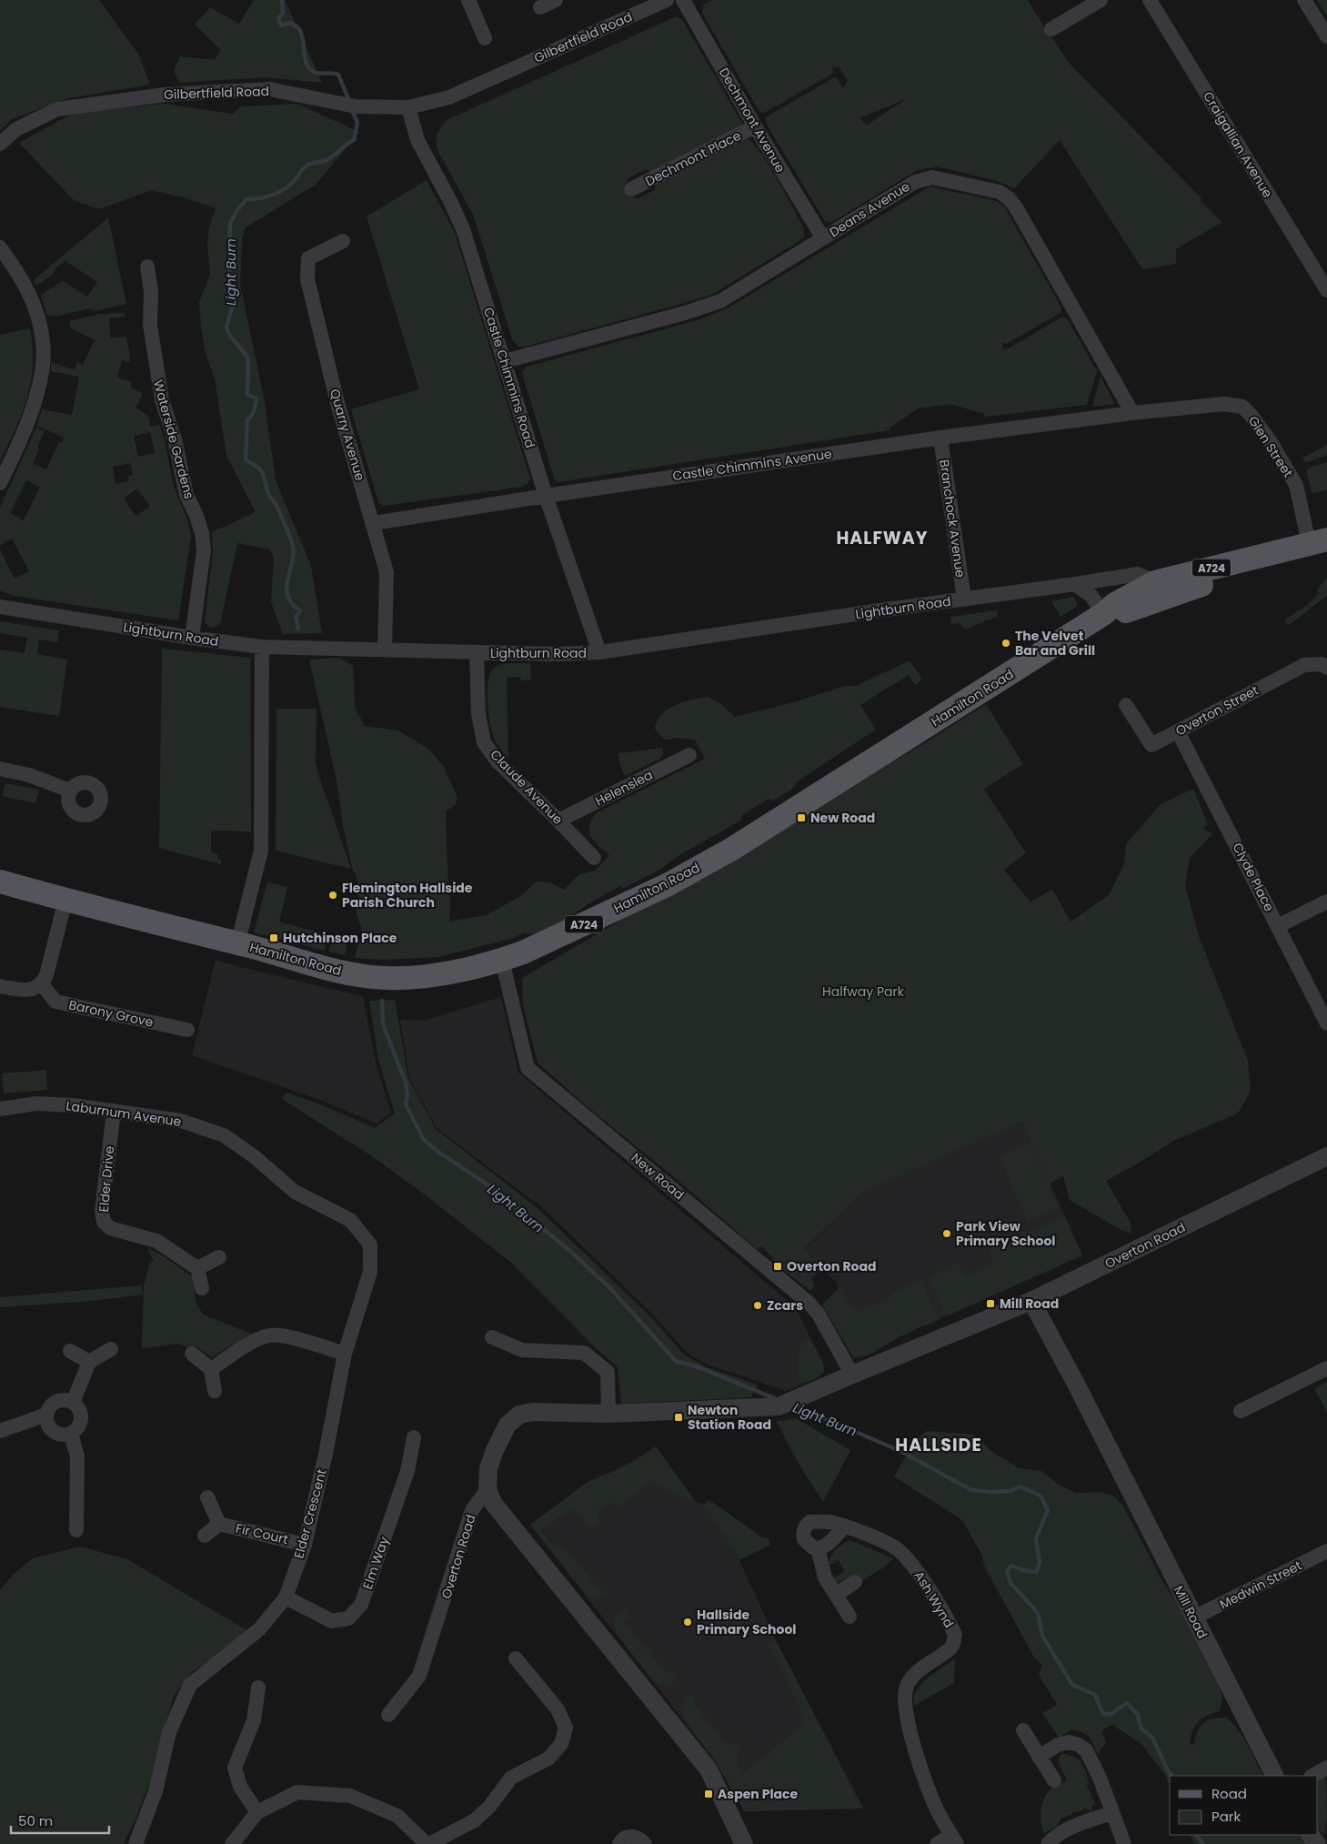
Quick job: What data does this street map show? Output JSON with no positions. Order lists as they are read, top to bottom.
{
  "streets": {
    "main road": ["A724", "Hamilton Road"],
    "street": [
      "Gilbertfield Road",
      "Dechmont Avenue",
      "Craigallian Avenue",
      "Dechmont Place",
      "Deans Avenue",
      "Castle Chimmins Road",
      "Quarry Avenue",
      "Waterside Gardens",
      "Glen Street",
      "Castle Chimmins Avenue",
      "Branchock Avenue",
      "Lightburn Road",
      "Overton Street",
      "Claude Avenue",
      "Helenslea",
      "Clyde Place",
      "Barony Grove",
      "Laburnum Avenue",
      "New Road",
      "Elder Drive",
      "Overton Road",
      "Elder Crescent",
      "Fir Court",
      "Elm Way",
      "Medwin Street",
      "Ash Wynd",
      "Mill Road"
    ]
  },
  "crossings": [
    ["Gilbertfield Road", "Castle Chimmins Road"],
    ["Dechmont Avenue", "Dechmont Place"],
    ["Dechmont Avenue", "Deans Avenue"],
    ["Deans Avenue", "Castle Chimmins Road"],
    ["Deans Avenue", "Glen Street"],
    ["Deans Avenue", "Castle Chimmins Avenue"],
    ["Castle Chimmins Road", "Castle Chimmins Avenue"],
    ["Castle Chimmins Road", "Lightburn Road"],
    ["Quarry Avenue", "Castle Chimmins Avenue"],
    ["Quarry Avenue", "Lightburn Road"],
    ["Waterside Gardens", "Lightburn Road"],
    ["Glen Street", "Castle Chimmins Avenue"],
    ["Glen Street", "Hamilton Road"],
    ["Castle Chimmins Avenue", "Branchock Avenue"],
    ["Branchock Avenue", "Lightburn Road"],
    ["Lightburn Road", "Hamilton Road"],
    ["Lightburn Road", "Claude Avenue"],
    ["Hamilton Road", "New Road"],
    ["Overton Street", "Clyde Place"],
    ["Claude Avenue", "Helenslea"],
    ["Laburnum Avenue", "Elder Drive"],
    ["Laburnum Avenue", "Elder Crescent"],
    ["New Road", "Overton Road"],
    ["Overton Road", "Mill Road"],
    ["Elder Crescent", "Fir Court"],
    ["Elder Crescent", "Elm Way"],
    ["Medwin Street", "Mill Road"]
  ],
  "districts": ["HALFWAY", "HALLSIDE"],
  "water": ["Light Burn"],
  "parks": ["Halfway Park"],
  "places": {
    "other": [
      "The Velvet Bar and Grill",
      "Flemington Hallside Parish Church",
      "Park View Primary School",
      "Zcars",
      "Hallside Primary School"
    ],
    "transit": [
      "New Road",
      "Hutchinson Place",
      "Overton Road",
      "Mill Road",
      "Newton Station Road",
      "Aspen Place"
    ]
  },
  "legend": ["Road", "Park"],
  "scale_bar": "50 m"
}
